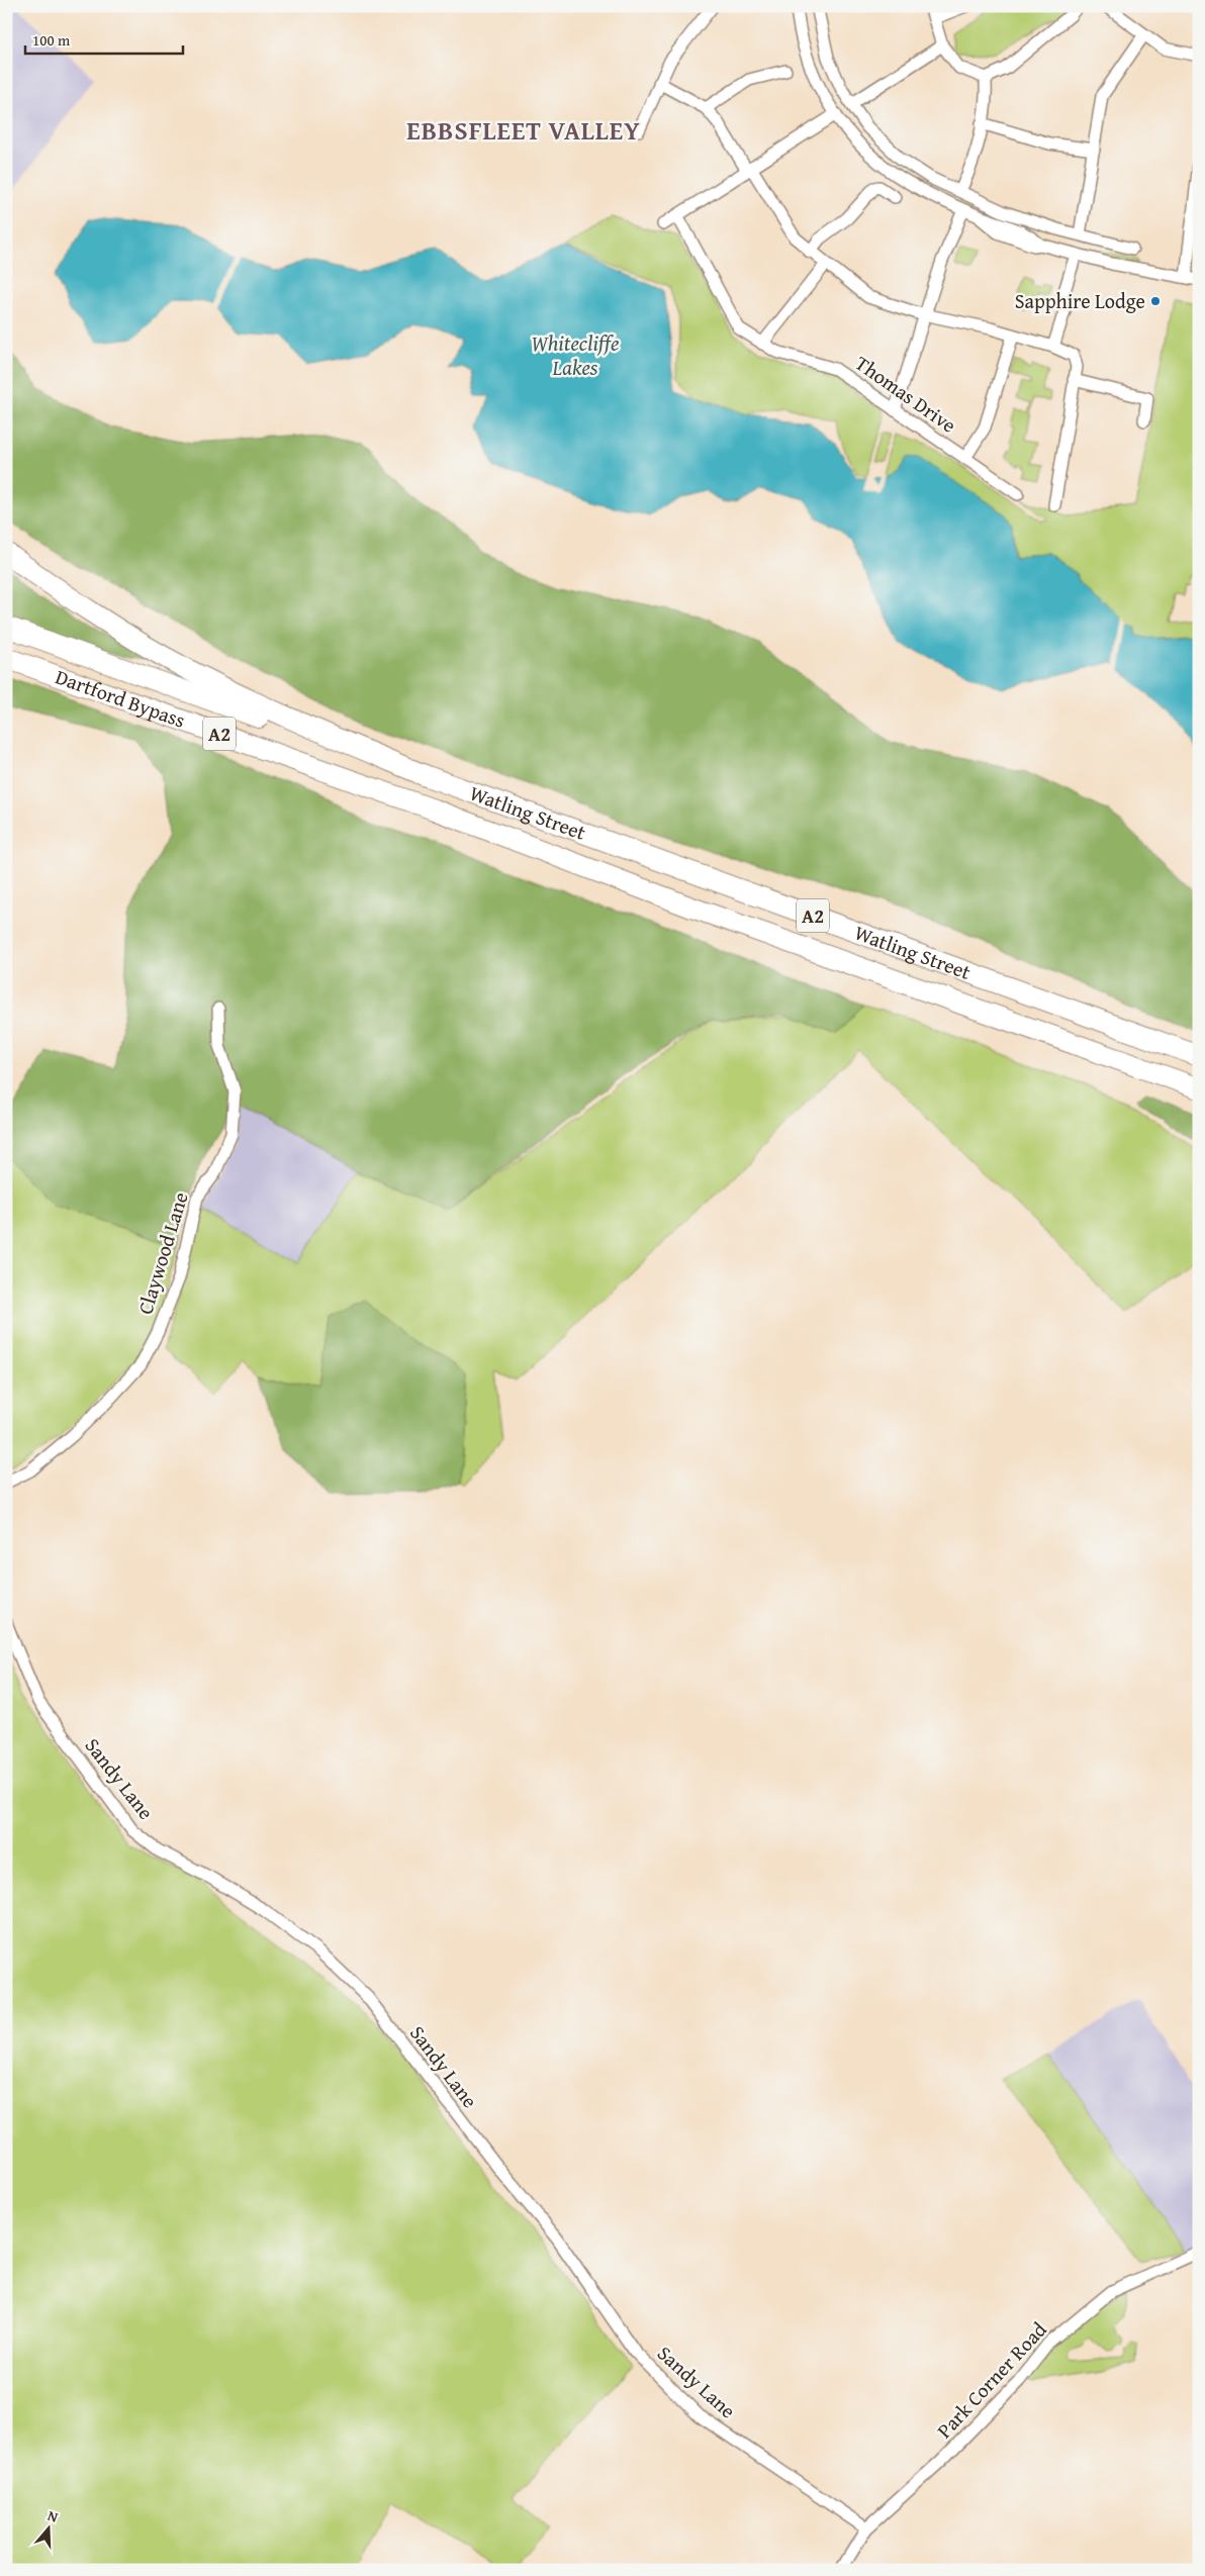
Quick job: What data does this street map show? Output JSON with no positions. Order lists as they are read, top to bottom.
{
  "streets": {
    "highway": ["Dartford Bypass", "A2", "Watling Street"],
    "street": [
      "Thomas Drive",
      "Claywood Lane",
      "Sandy Lane",
      "Park Corner Road"
    ]
  },
  "crossings": [
    ["Dartford Bypass", "A2"],
    ["Dartford Bypass", "Watling Street"],
    ["A2", "Watling Street"],
    ["Sandy Lane", "Park Corner Road"]
  ],
  "districts": ["EBBSFLEET VALLEY"],
  "water": ["Whitecliffe Lakes"],
  "places": ["Sapphire Lodge"],
  "scale_bar": "100 m",
  "north": "top"
}
